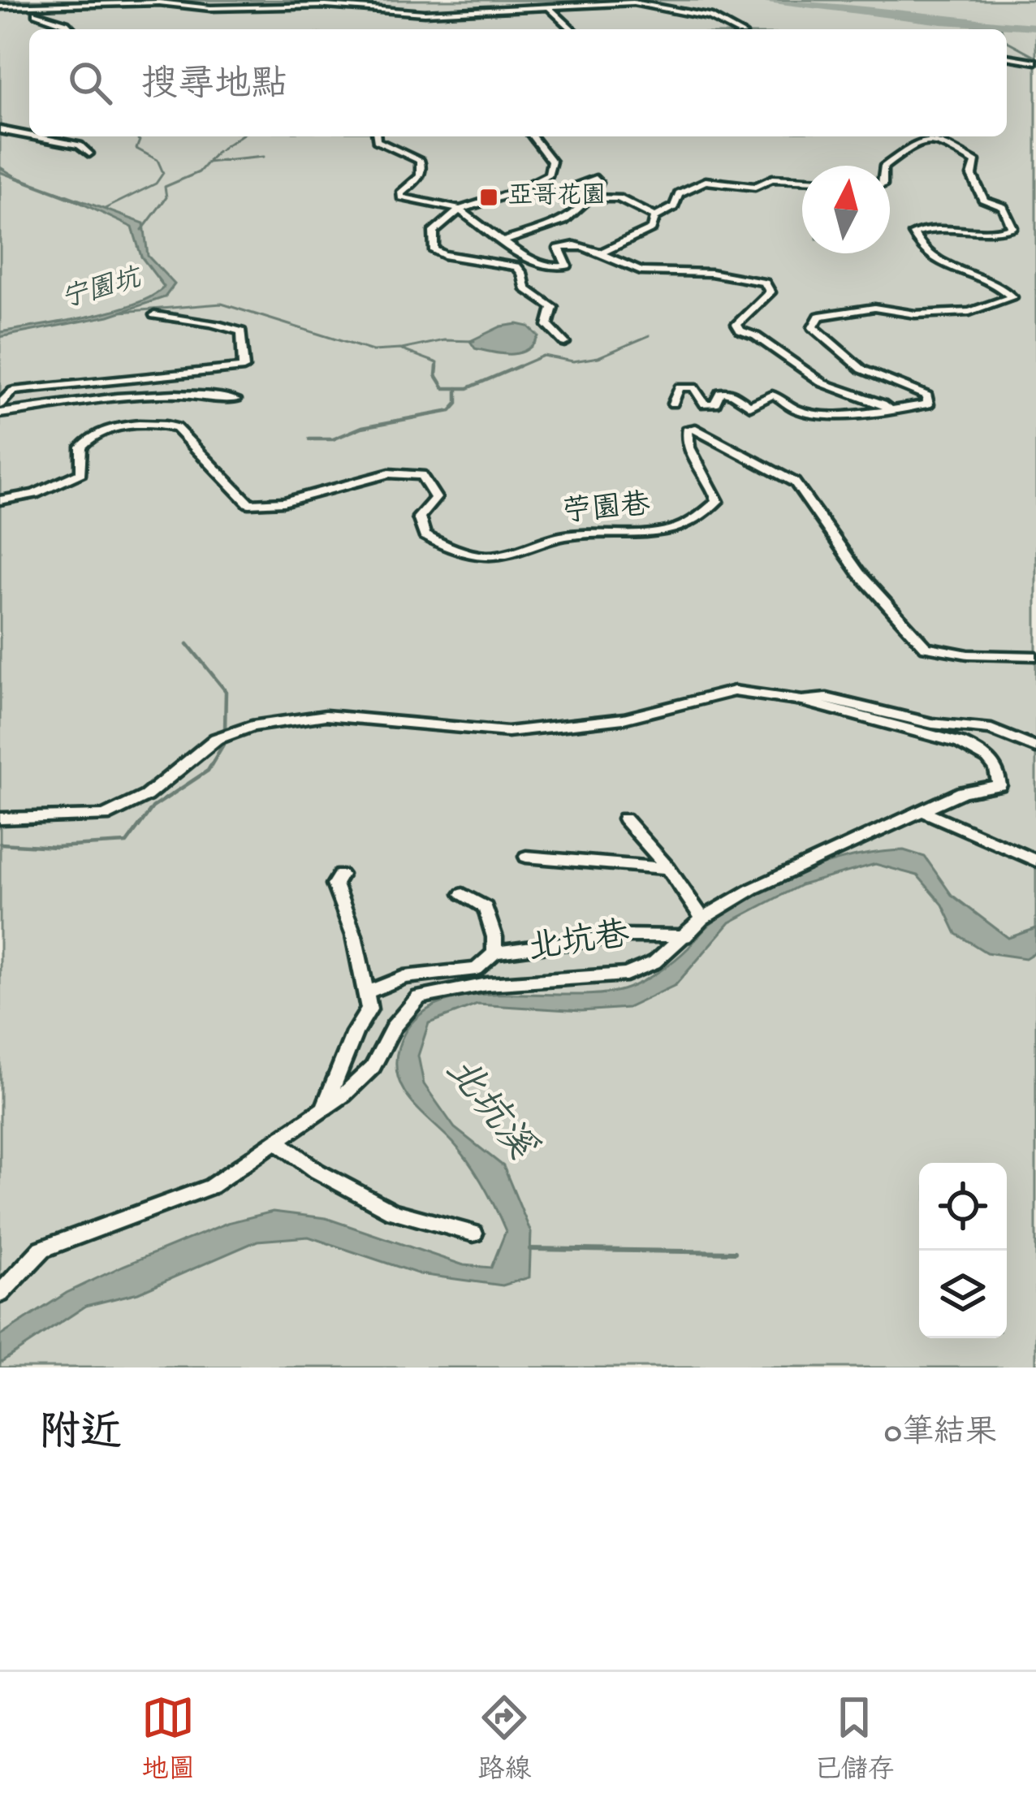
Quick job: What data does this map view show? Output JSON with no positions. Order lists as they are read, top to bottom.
{
  "streets": {
    "street": ["苧園巷", "北坑巷"]
  },
  "water": ["宁園坑", "北坑溪"],
  "places": {
    "transit": ["亞哥花園"]
  },
  "north": "top",
  "page": {
    "search": "搜尋地點",
    "heading": ["附近", "0筆結果"],
    "nav": ["地圖", "路線", "已儲存"]
  }
}
